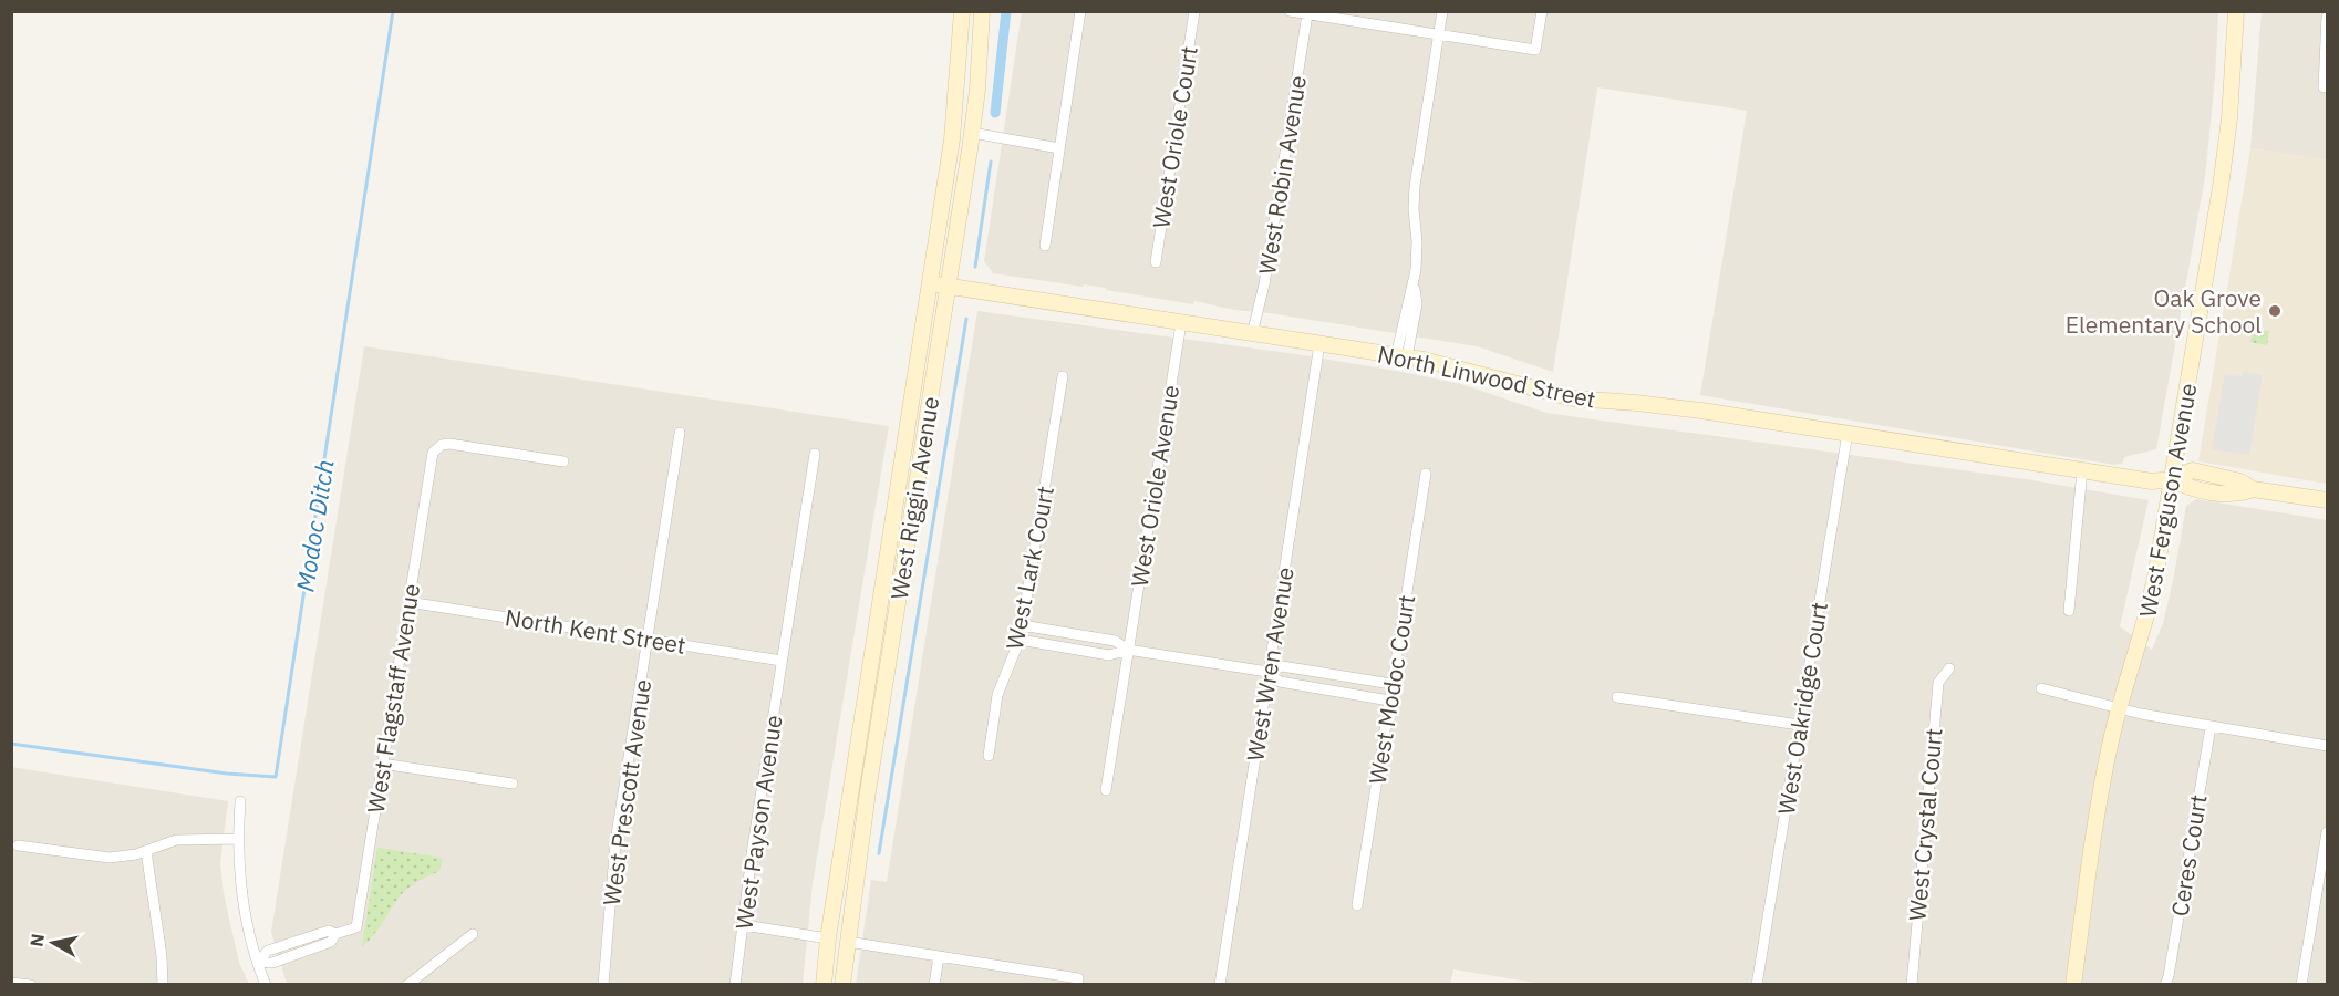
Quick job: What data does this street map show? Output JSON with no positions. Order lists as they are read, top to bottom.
{
  "streets": {
    "street": [
      "West Oriole Court",
      "West Robin Avenue",
      "North Linwood Street",
      "West Oriole Avenue",
      "West Riggin Avenue",
      "West Ferguson Avenue",
      "West Lark Court",
      "North Kent Street",
      "West Wren Avenue",
      "West Modoc Court",
      "West Flagstaff Avenue",
      "West Oakridge Court",
      "West Prescott Avenue",
      "West Payson Avenue",
      "West Crystal Court",
      "Ceres Court"
    ]
  },
  "crossings": [
    ["West Robin Avenue", "North Linwood Street"],
    ["North Linwood Street", "West Oriole Avenue"],
    ["North Linwood Street", "West Riggin Avenue"],
    ["North Linwood Street", "West Ferguson Avenue"],
    ["North Linwood Street", "West Wren Avenue"],
    ["North Linwood Street", "West Oakridge Court"],
    ["North Kent Street", "West Flagstaff Avenue"],
    ["North Kent Street", "West Prescott Avenue"],
    ["North Kent Street", "West Payson Avenue"]
  ],
  "water": ["Modoc Ditch"],
  "places": ["Oak Grove Elementary School"],
  "north": "left"
}
